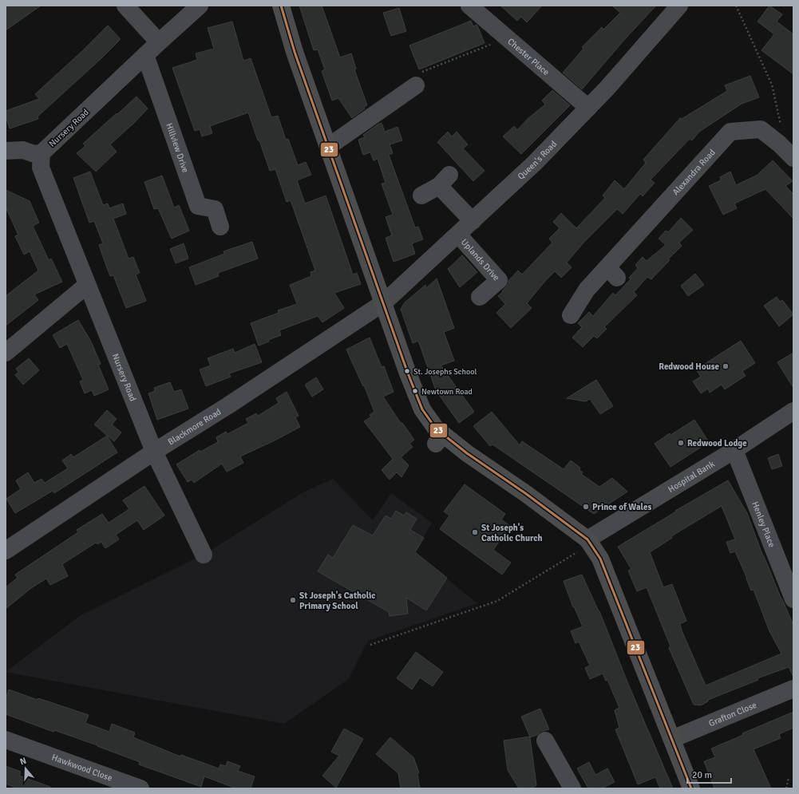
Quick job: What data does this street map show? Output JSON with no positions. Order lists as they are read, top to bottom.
{
  "streets": {
    "street": [
      "Chester Place",
      "Nursery Road",
      "Hillview Drive",
      "Queen's Road",
      "Alexandra Road",
      "Uplands Drive",
      "Blackmore Road",
      "Hospital Bank",
      "Henley Place",
      "Grafton Close",
      "Hawkwood Close"
    ]
  },
  "crossings": [
    ["Chester Place", "Queen's Road"],
    ["Nursery Road", "Hillview Drive"],
    ["Nursery Road", "Blackmore Road"],
    ["Queen's Road", "Uplands Drive"],
    ["Queen's Road", "Blackmore Road"],
    ["Hospital Bank", "Henley Place"]
  ],
  "places": [
    "Redwood House",
    "St. Josephs School",
    "Newtown Road",
    "Redwood Lodge",
    "Prince of Wales",
    "St Joseph's Catholic Church",
    "St Joseph's Catholic Primary School"
  ],
  "lines": ["transit line 23"],
  "scale_bar": "20 m",
  "north": "top"
}
